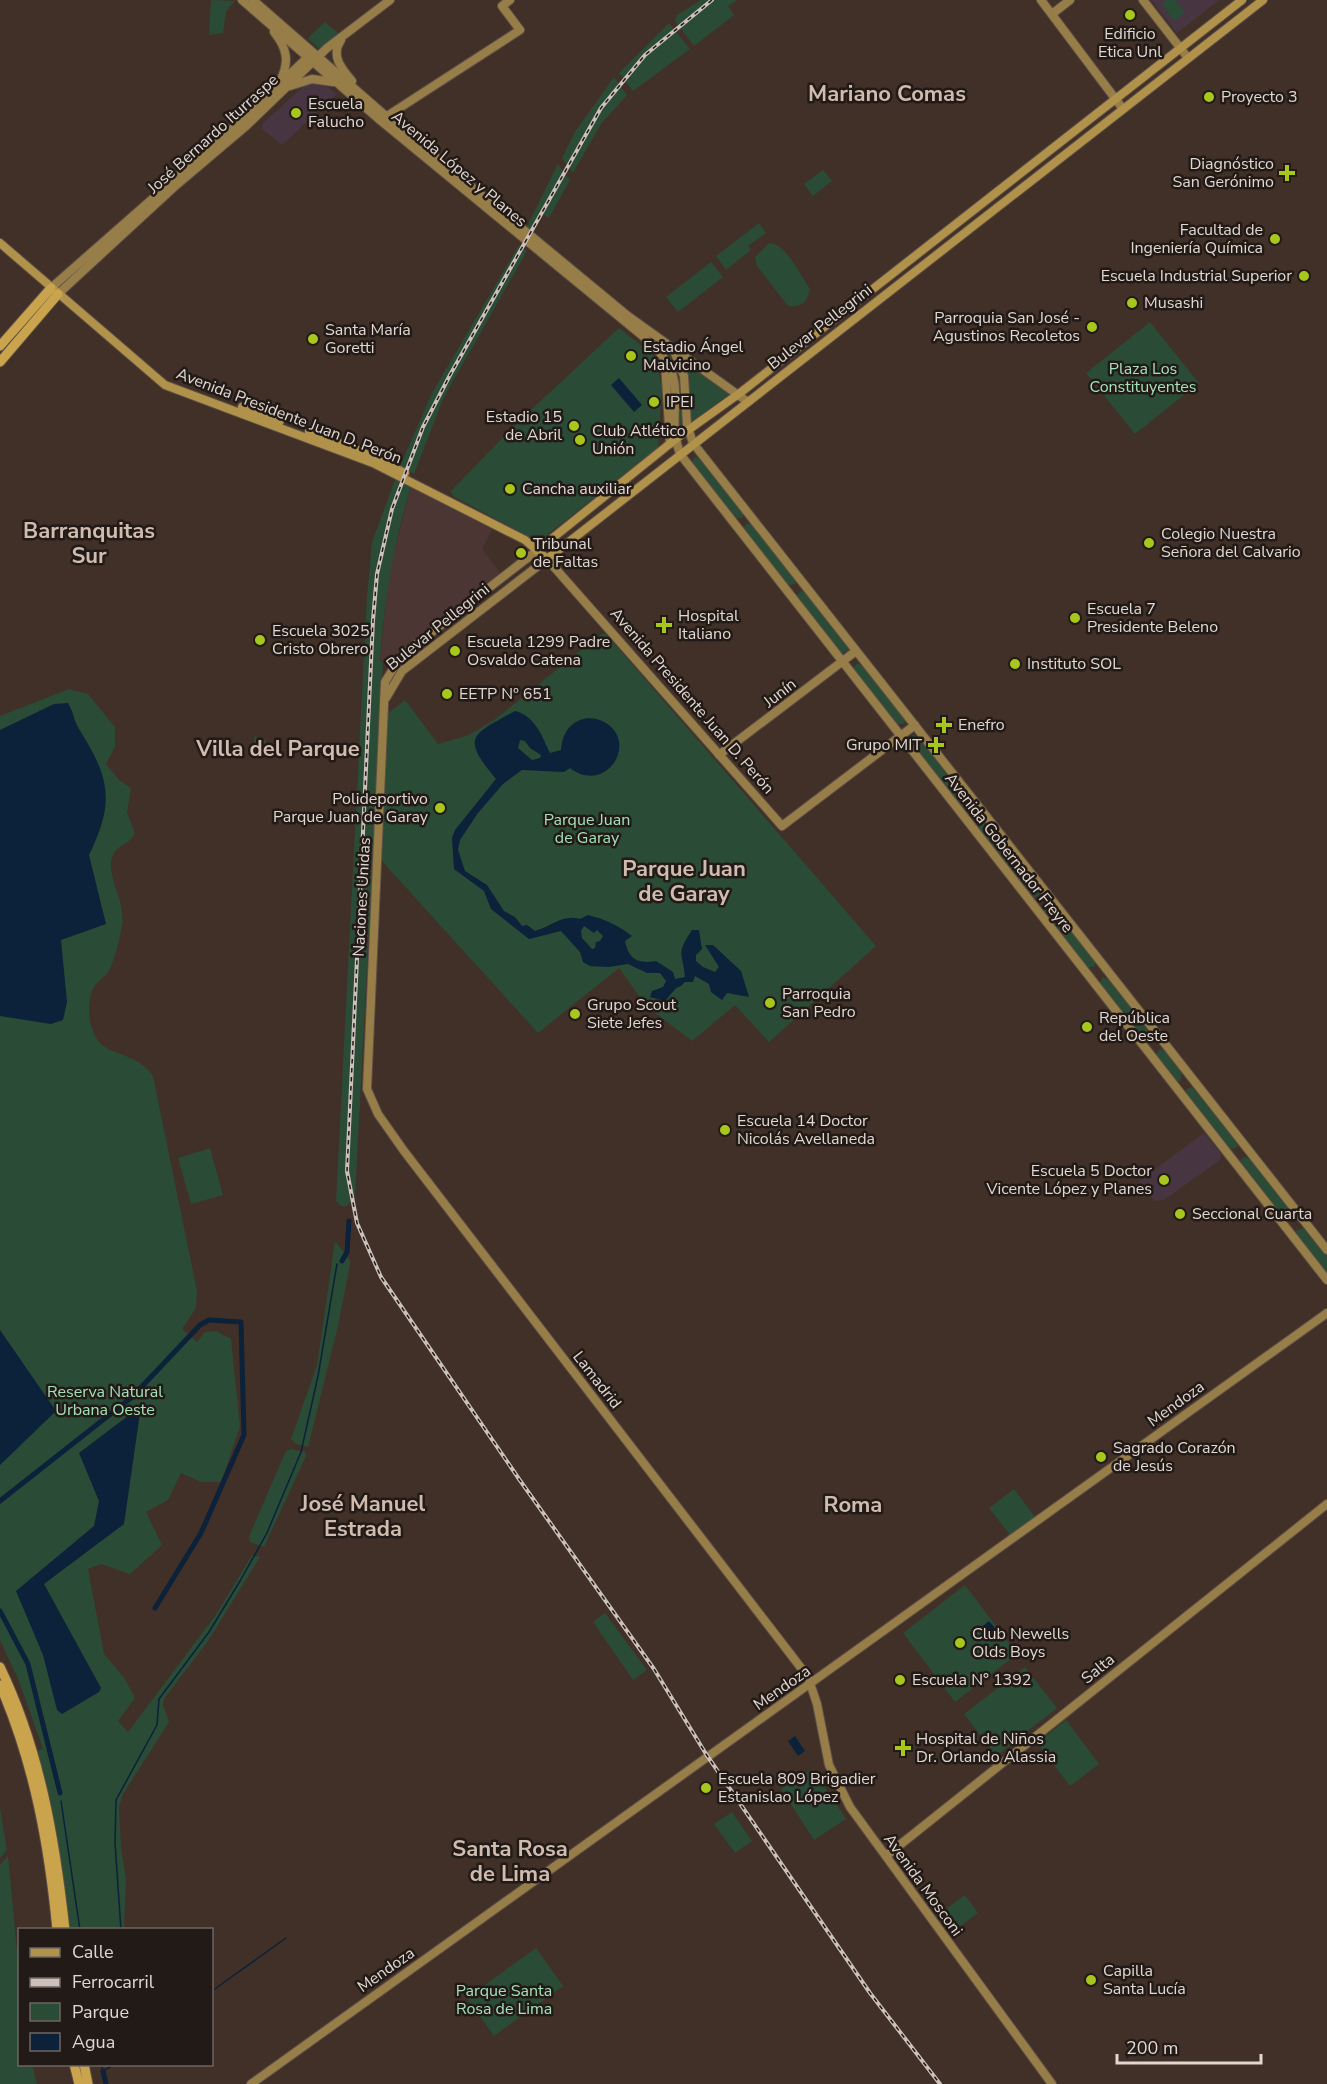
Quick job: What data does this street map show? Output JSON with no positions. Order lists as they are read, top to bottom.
{
  "streets": {
    "main road": ["Bulevar Pellegrini", "Avenida Presidente Juan D. Perón"],
    "street": [
      "José Bernardo Iturraspe",
      "Avenida López y Planes",
      "Junín",
      "Avenida Gobernador Freyre",
      "Naciones Unidas",
      "Lamadrid",
      "Mendoza",
      "Salta",
      "Avenida Mosconi"
    ]
  },
  "crossings": [
    ["José Bernardo Iturraspe", "Avenida López y Planes"],
    ["José Bernardo Iturraspe", "Avenida Presidente Juan D. Perón"],
    ["Avenida López y Planes", "Bulevar Pellegrini"],
    ["Avenida López y Planes", "Avenida Gobernador Freyre"],
    ["Bulevar Pellegrini", "Avenida Presidente Juan D. Perón"],
    ["Bulevar Pellegrini", "Avenida Gobernador Freyre"],
    ["Bulevar Pellegrini", "Naciones Unidas"],
    ["Avenida Presidente Juan D. Perón", "Junín"],
    ["Avenida Presidente Juan D. Perón", "Avenida Gobernador Freyre"],
    ["Junín", "Avenida Gobernador Freyre"],
    ["Naciones Unidas", "Lamadrid"],
    ["Lamadrid", "Mendoza"],
    ["Lamadrid", "Avenida Mosconi"],
    ["Mendoza", "Avenida Mosconi"],
    ["Salta", "Avenida Mosconi"]
  ],
  "districts": [
    "Mariano Comas",
    "Barranquitas Sur",
    "Villa del Parque",
    "Parque Juan de Garay",
    "José Manuel Estrada",
    "Roma",
    "Santa Rosa de Lima"
  ],
  "parks": [
    "Plaza Los Constituyentes",
    "Parque Juan de Garay",
    "Reserva Natural Urbana Oeste",
    "Parque Santa Rosa de Lima"
  ],
  "places": {
    "other": [
      "Edificio Etica Unl",
      "Proyecto 3",
      "Escuela Falucho",
      "Facultad de Ingeniería Química",
      "Escuela Industrial Superior",
      "Musashi",
      "Parroquia San José - Agustinos Recoletos",
      "Santa María Goretti",
      "Estadio Ángel Malvicino",
      "IPEI",
      "Estadio 15 de Abril",
      "Club Atlético Unión",
      "Cancha auxiliar",
      "Colegio Nuestra Señora del Calvario",
      "Tribunal de Faltas",
      "Escuela 7 Presidente Beleno",
      "Escuela 3025 Cristo Obrero",
      "Escuela 1299 Padre Osvaldo Catena",
      "Instituto SOL",
      "EETP Nº 651",
      "Polideportivo Parque Juan de Garay",
      "Parroquia San Pedro",
      "Grupo Scout Siete Jefes",
      "República del Oeste",
      "Escuela 14 Doctor Nicolás Avellaneda",
      "Escuela 5 Doctor Vicente López y Planes",
      "Seccional Cuarta",
      "Sagrado Corazón de Jesús",
      "Club Newells Olds Boys",
      "Escuela N° 1392",
      "Escuela 809 Brigadier Estanislao López",
      "Capilla Santa Lucía"
    ],
    "health": [
      "Diagnóstico San Gerónimo",
      "Hospital Italiano",
      "Enefro",
      "Grupo MIT",
      "Hospital de Niños Dr. Orlando Alassia"
    ]
  },
  "legend": [
    "Calle",
    "Ferrocarril",
    "Parque",
    "Agua"
  ],
  "scale_bar": "200 m"
}
